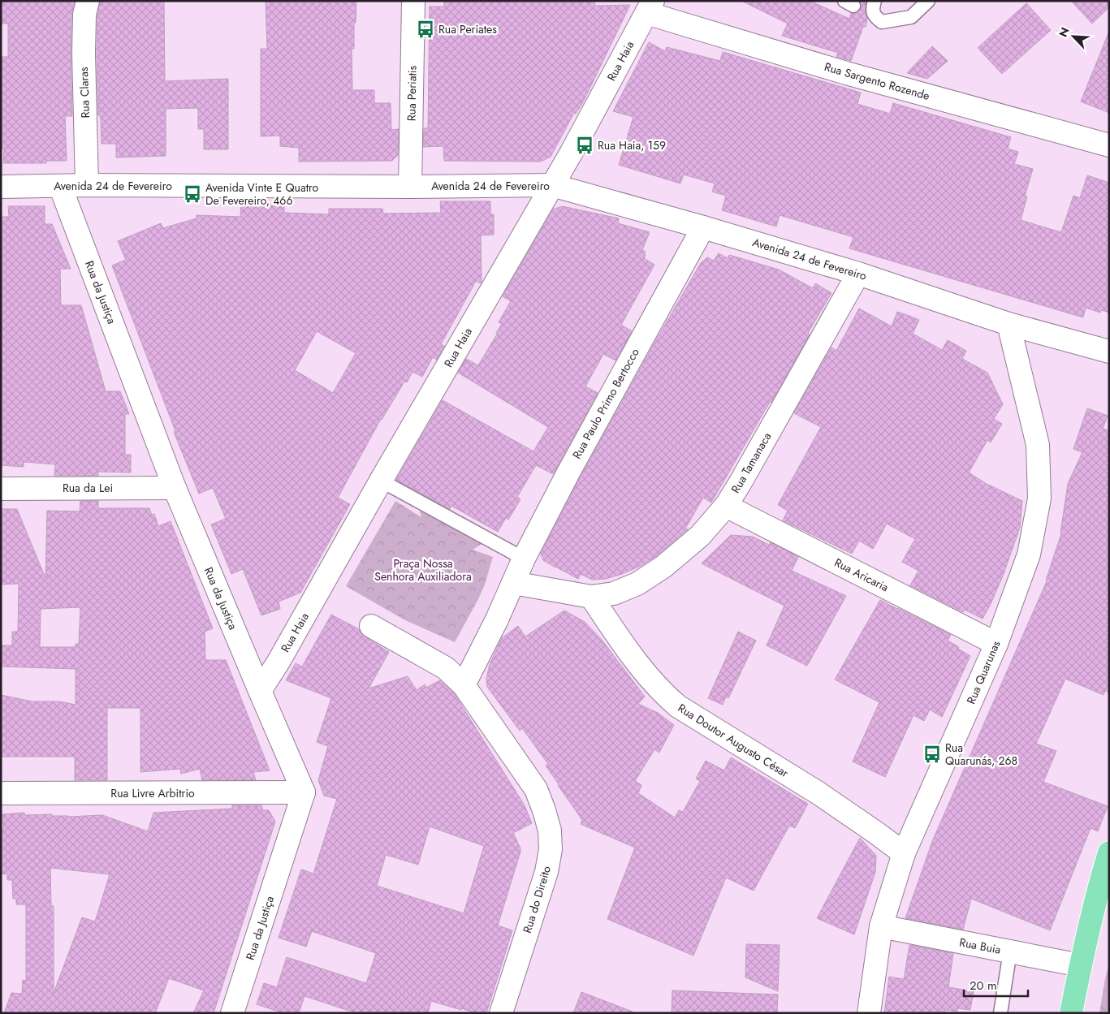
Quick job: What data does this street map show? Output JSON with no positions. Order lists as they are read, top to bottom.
{
  "streets": {
    "street": [
      "Rua Haia",
      "Rua Sargento Rozende",
      "Rua Claras",
      "Rua Periatis",
      "Avenida 24 de Fevereiro",
      "Rua da Justiça",
      "Rua Paulo Primo Bertocco",
      "Rua Tamanaca",
      "Rua da Lei",
      "Rua Aricaria",
      "Rua Quarunas",
      "Rua Doutor Augusto César",
      "Rua Livre Arbitrio",
      "Rua do Direito",
      "Rua Buia"
    ]
  },
  "crossings": [
    ["Rua Haia", "Rua Sargento Rozende"],
    ["Rua Haia", "Avenida 24 de Fevereiro"],
    ["Rua Haia", "Rua da Justiça"],
    ["Rua Claras", "Avenida 24 de Fevereiro"],
    ["Rua Periatis", "Avenida 24 de Fevereiro"],
    ["Avenida 24 de Fevereiro", "Rua da Justiça"],
    ["Avenida 24 de Fevereiro", "Rua Paulo Primo Bertocco"],
    ["Avenida 24 de Fevereiro", "Rua Tamanaca"],
    ["Avenida 24 de Fevereiro", "Rua Quarunas"],
    ["Rua da Justiça", "Rua da Lei"],
    ["Rua da Justiça", "Rua Livre Arbitrio"],
    ["Rua Tamanaca", "Rua Aricaria"],
    ["Rua Tamanaca", "Rua Doutor Augusto César"],
    ["Rua Aricaria", "Rua Quarunas"],
    ["Rua Quarunas", "Rua Doutor Augusto César"],
    ["Rua Quarunas", "Rua Buia"]
  ],
  "parks": ["Praça Nossa Senhora Auxiliadora"],
  "places": {
    "bus stop": [
      "Rua Periates",
      "Rua Haia, 159",
      "Avenida Vinte E Quatro De Fevereiro, 466",
      "Rua Quarunás, 268"
    ]
  },
  "scale_bar": "20 m",
  "north": "top left"
}
